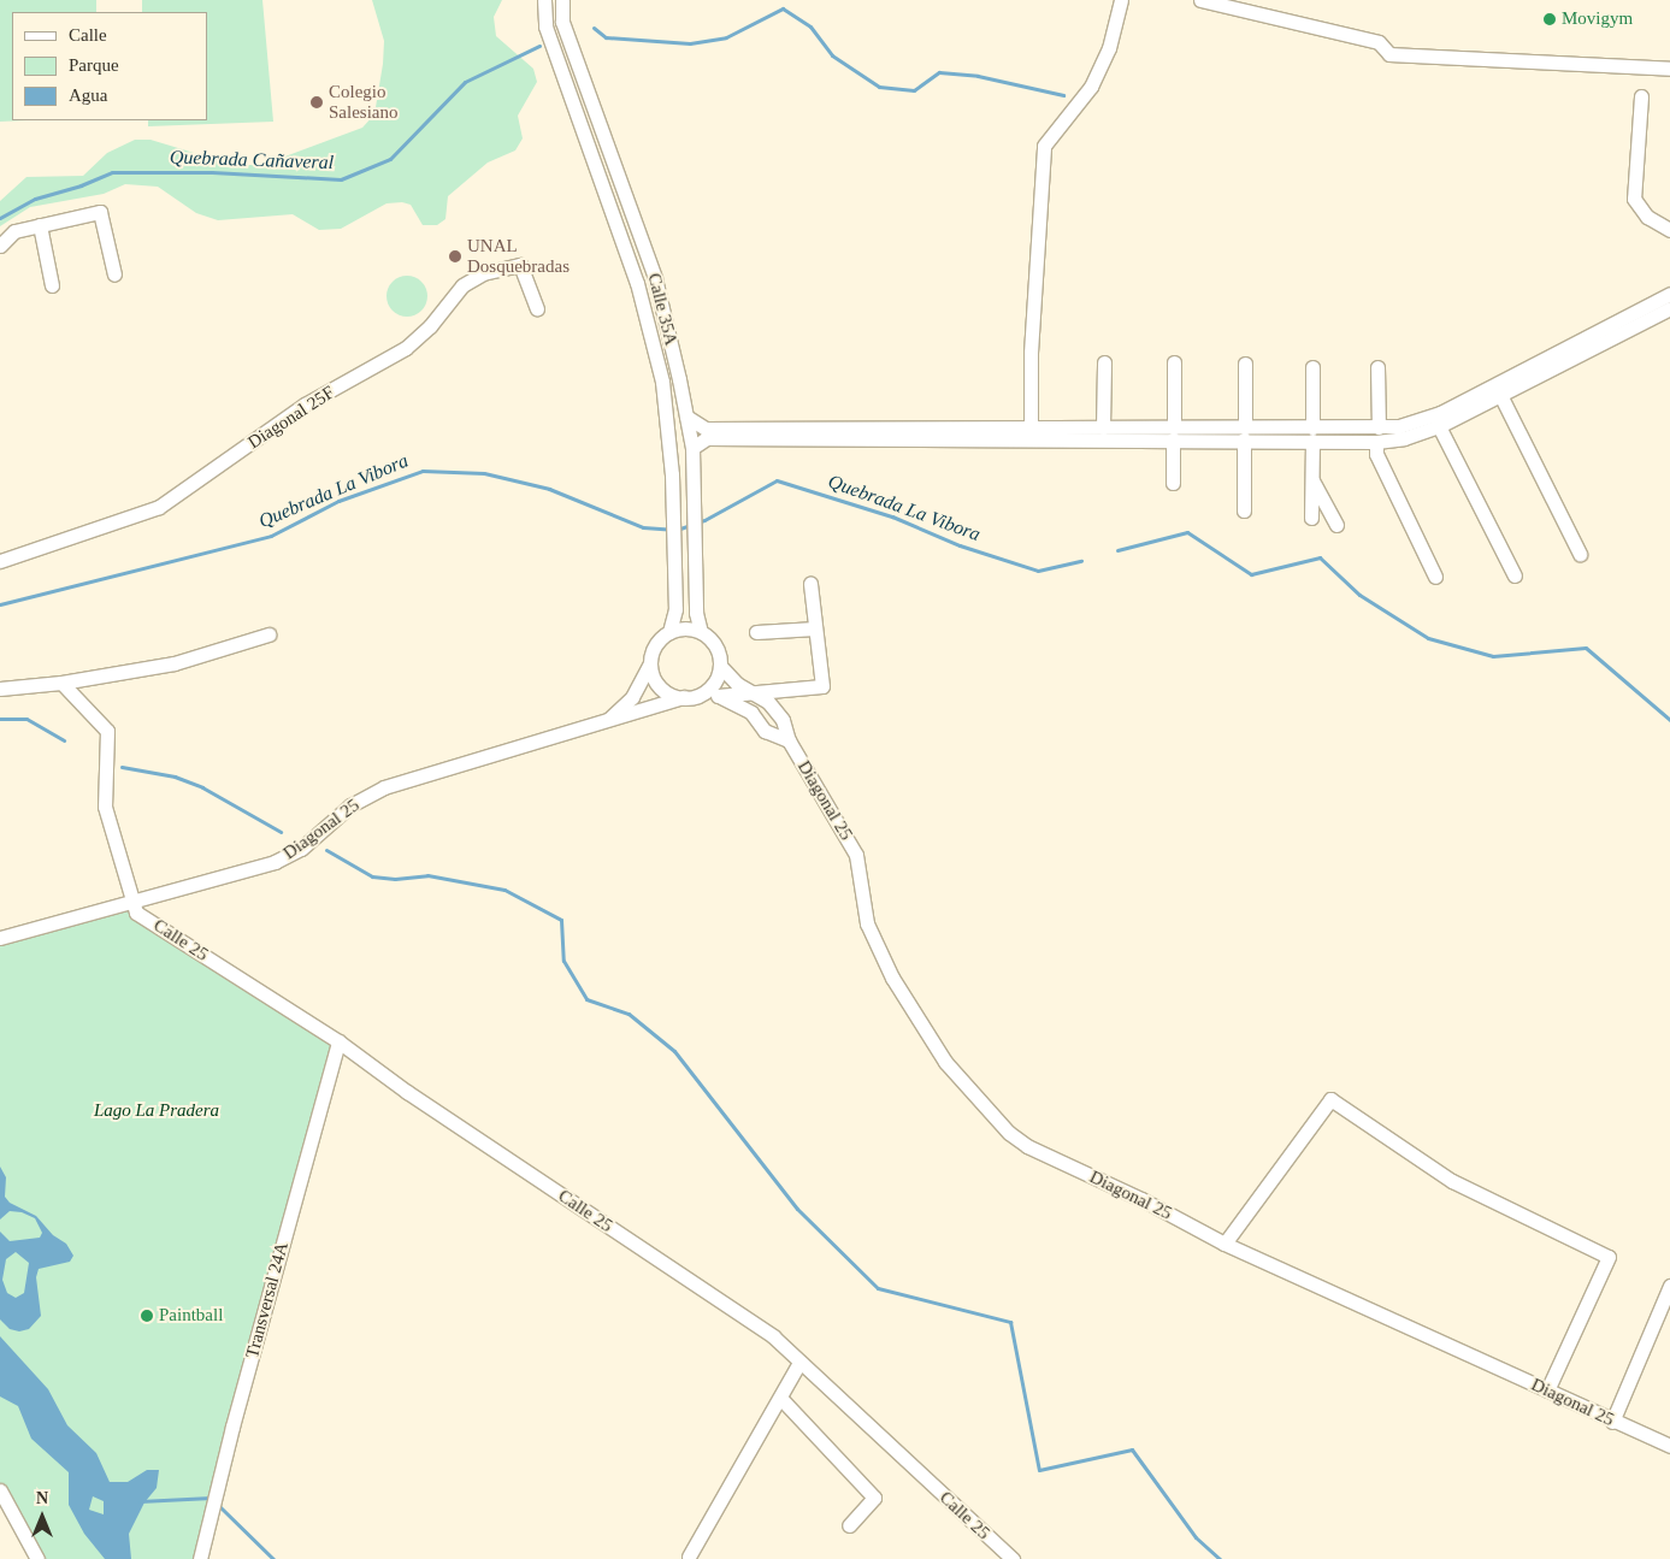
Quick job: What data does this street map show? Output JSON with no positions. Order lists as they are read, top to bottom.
{
  "streets": {
    "street": [
      "Calle 35A",
      "Diagonal 25F",
      "Diagonal 25",
      "Calle 25",
      "Transversal 24A"
    ]
  },
  "crossings": [
    ["Calle 35A", "Diagonal 25"],
    ["Diagonal 25", "Calle 25"],
    ["Calle 25", "Transversal 24A"]
  ],
  "water": ["Quebrada Cañaveral", "Quebrada La Vibora"],
  "parks": ["Lago La Pradera"],
  "places": [
    "Movigym",
    "Colegio Salesiano",
    "UNAL Dosquebradas",
    "Paintball"
  ],
  "legend": ["Calle", "Parque", "Agua"],
  "north": "top"
}
